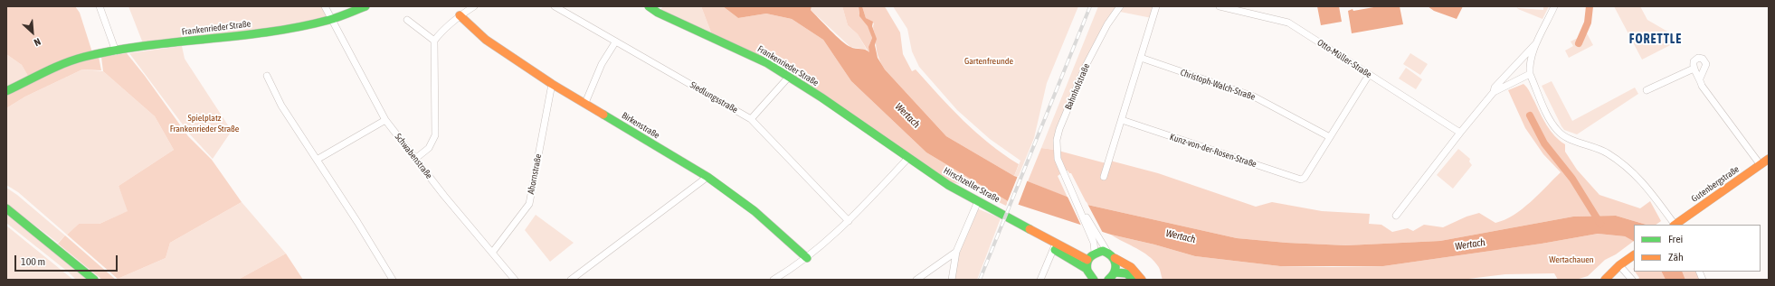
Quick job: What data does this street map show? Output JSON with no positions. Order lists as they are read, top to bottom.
{
  "streets": {
    "street": [
      "Frankenrieder Straße",
      "Otto-Müller-Straße",
      "Christoph-Walch-Straße",
      "Bahnhofstraße",
      "Siedlungsstraße",
      "Birkenstraße",
      "Kunz-von-der-Rosen-Straße",
      "Schwabenstraße",
      "Ahornstraße",
      "Gutenbergstraße",
      "Hirschzeller Straße"
    ]
  },
  "crossings": [
    ["Frankenrieder Straße", "Schwabenstraße"],
    ["Frankenrieder Straße", "Hirschzeller Straße"],
    ["Christoph-Walch-Straße", "Kunz-von-der-Rosen-Straße"],
    ["Birkenstraße", "Ahornstraße"],
    ["Schwabenstraße", "Ahornstraße"]
  ],
  "districts": ["FORETTLE"],
  "water": ["Wertach"],
  "parks": ["Gartenfreunde", "Spielplatz Frankenrieder Straße", "Wertachauen"],
  "legend": ["Frei", "Zäh"],
  "scale_bar": "100 m",
  "north": "bottom right"
}
